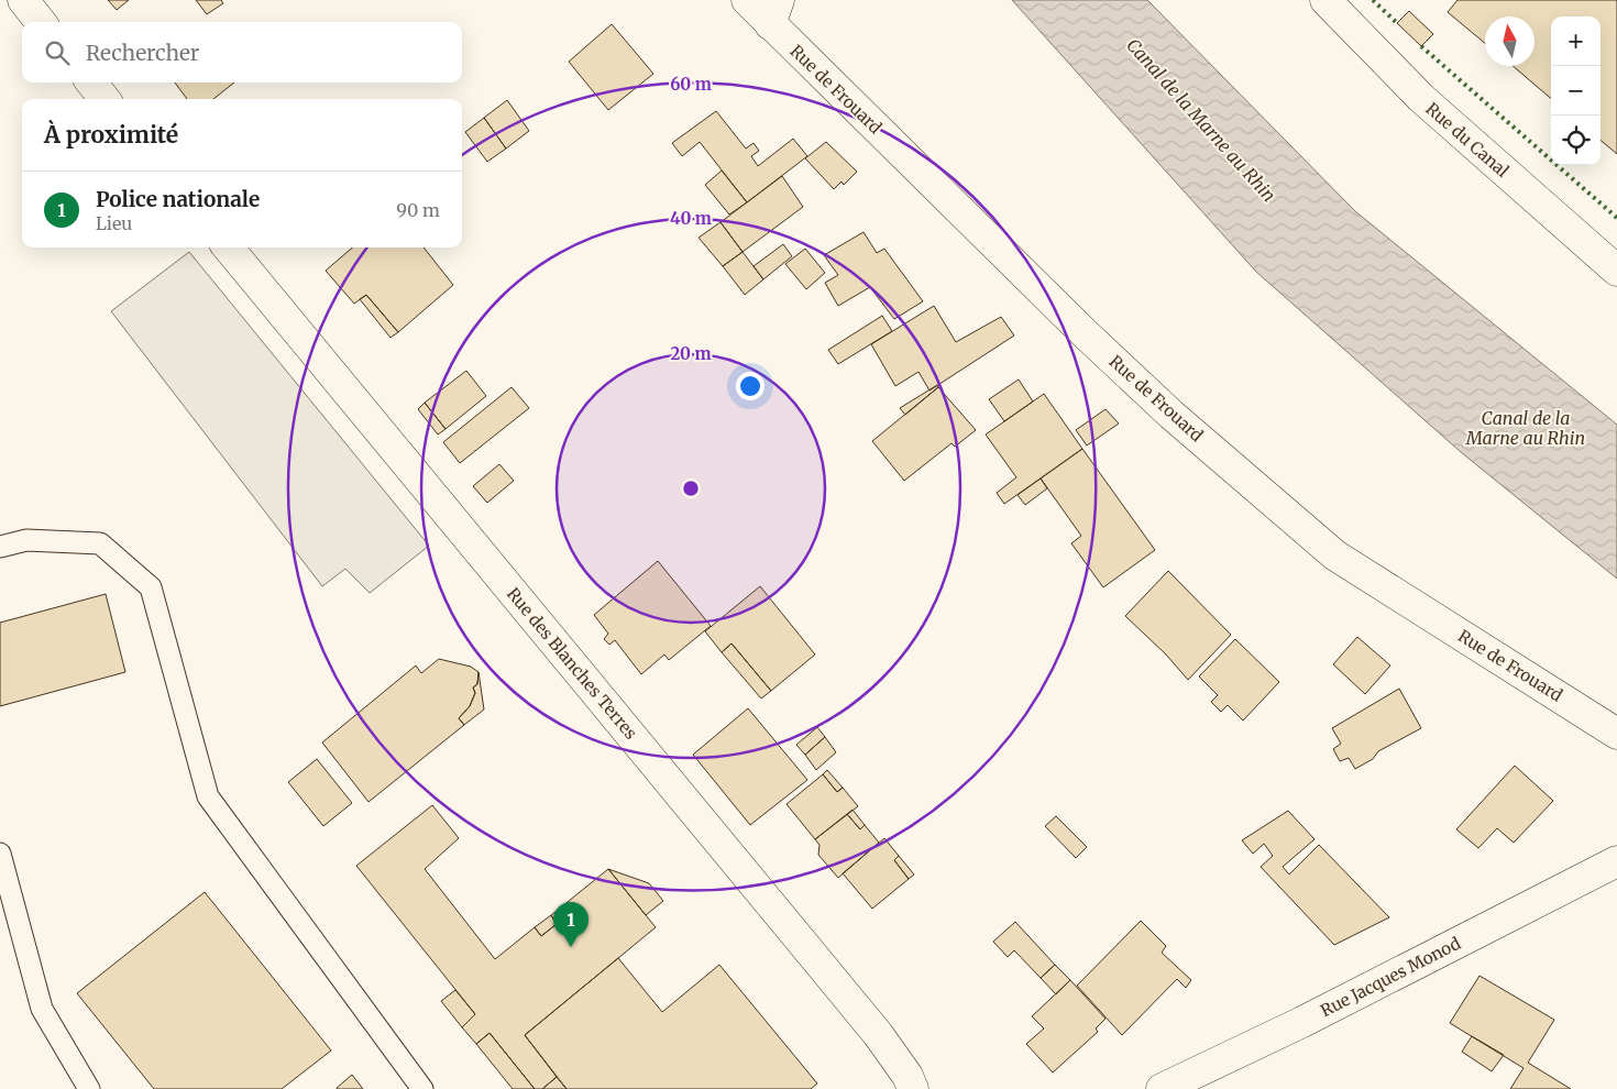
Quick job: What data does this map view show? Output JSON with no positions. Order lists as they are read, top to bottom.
{
  "streets": {
    "street": [
      "Rue de Frouard",
      "Rue du Canal",
      "Rue des Blanches Terres",
      "Rue Jacques Monod"
    ]
  },
  "water": ["Canal de la Marne au Rhin"],
  "north": "top",
  "page": {
    "map_buttons": ["+", "−"],
    "search": "Rechercher",
    "heading": "À proximité",
    "list": [
      {
        "mark": "1",
        "name": "Police nationale",
        "note": "Lieu",
        "value": "90 m"
      }
    ],
    "pins": "1"
  },
  "rings": ["60 m", "40 m", "20 m"]
}
